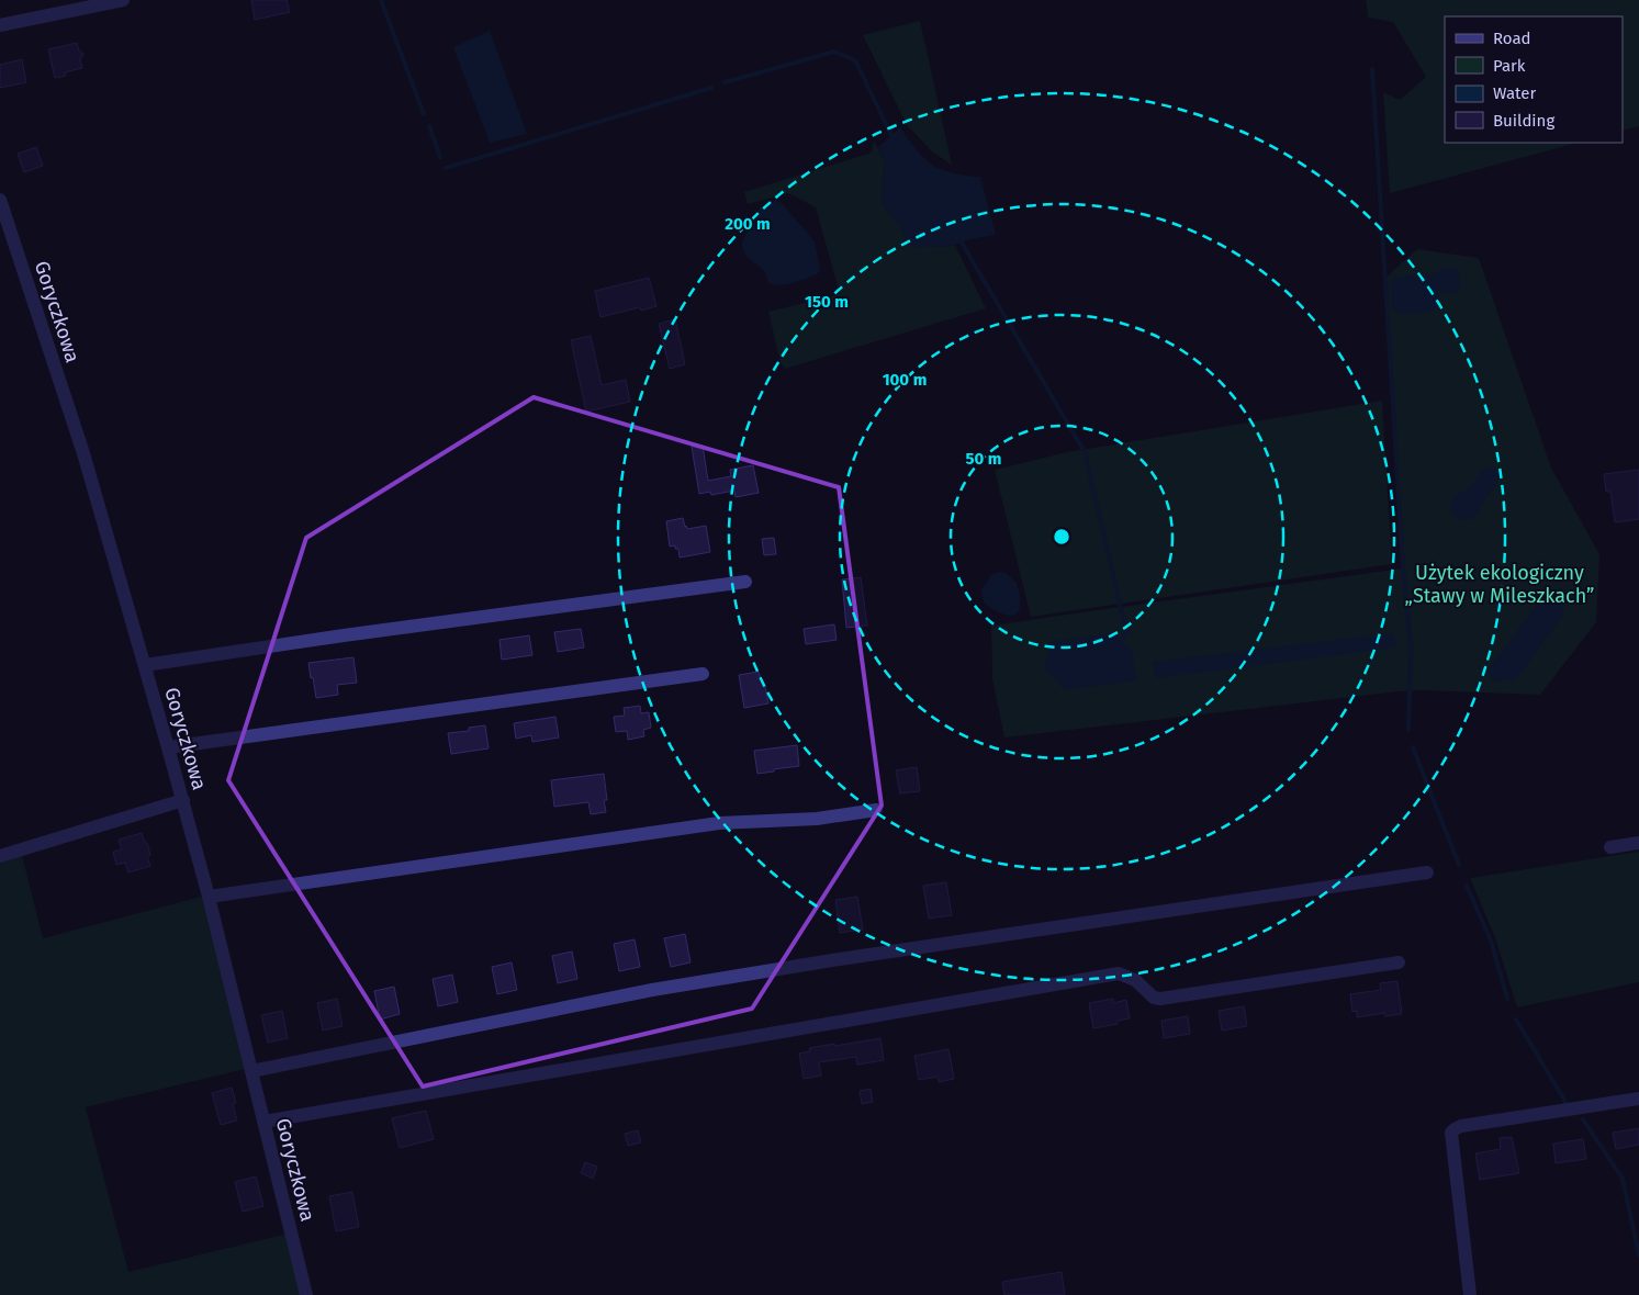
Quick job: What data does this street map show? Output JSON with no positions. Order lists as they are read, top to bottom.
{
  "streets": {
    "street": ["Goryczkowa"]
  },
  "parks": ["Użytek ekologiczny „Stawy w Mileszkach”"],
  "legend": [
    "Road",
    "Park",
    "Water",
    "Building"
  ],
  "rings": [
    "200 m",
    "150 m",
    "100 m",
    "50 m"
  ]
}
